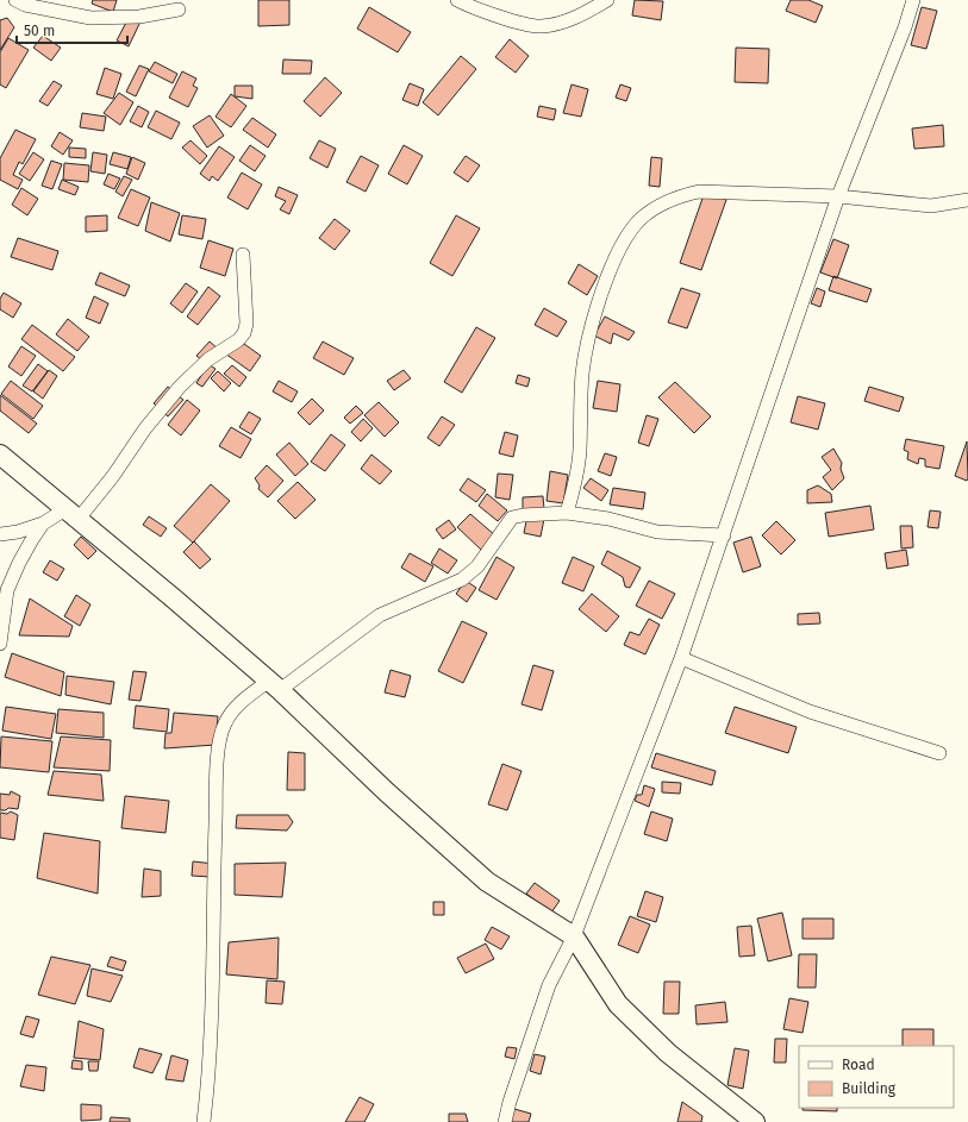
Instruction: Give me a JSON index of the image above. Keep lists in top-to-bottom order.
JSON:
{
  "legend": ["Road", "Building"],
  "scale_bar": "50 m"
}
